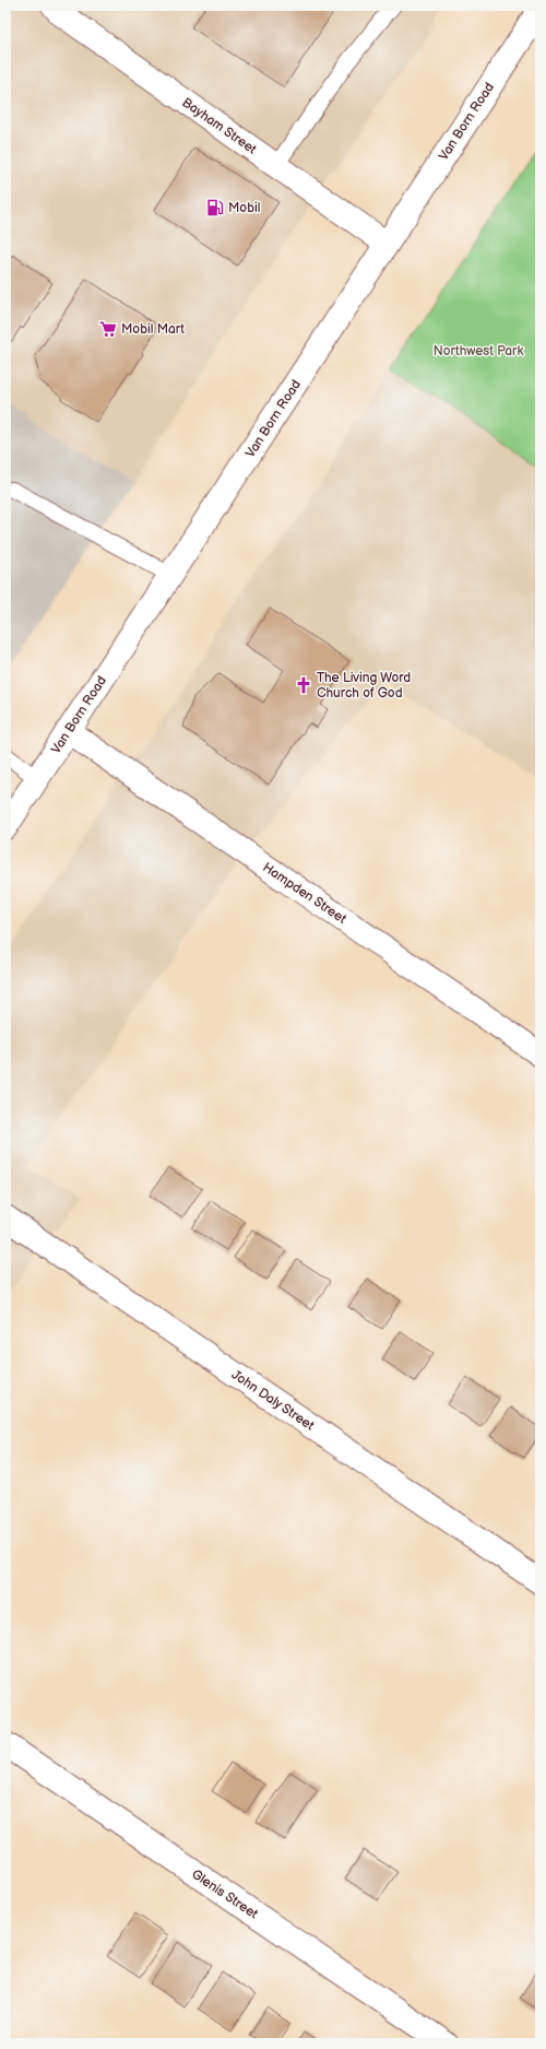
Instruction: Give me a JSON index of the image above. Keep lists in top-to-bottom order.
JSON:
{
  "streets": {
    "street": [
      "Van Born Road",
      "Bayham Street",
      "Hampden Street",
      "John Daly Street",
      "Glenis Street"
    ]
  },
  "crossings": [
    ["Van Born Road", "Bayham Street"],
    ["Van Born Road", "Hampden Street"]
  ],
  "parks": ["Northwest Park"],
  "places": {
    "fuel station": ["Mobil"],
    "supermarket": ["Mobil Mart"],
    "church": ["The Living Word Church of God"]
  }
}
